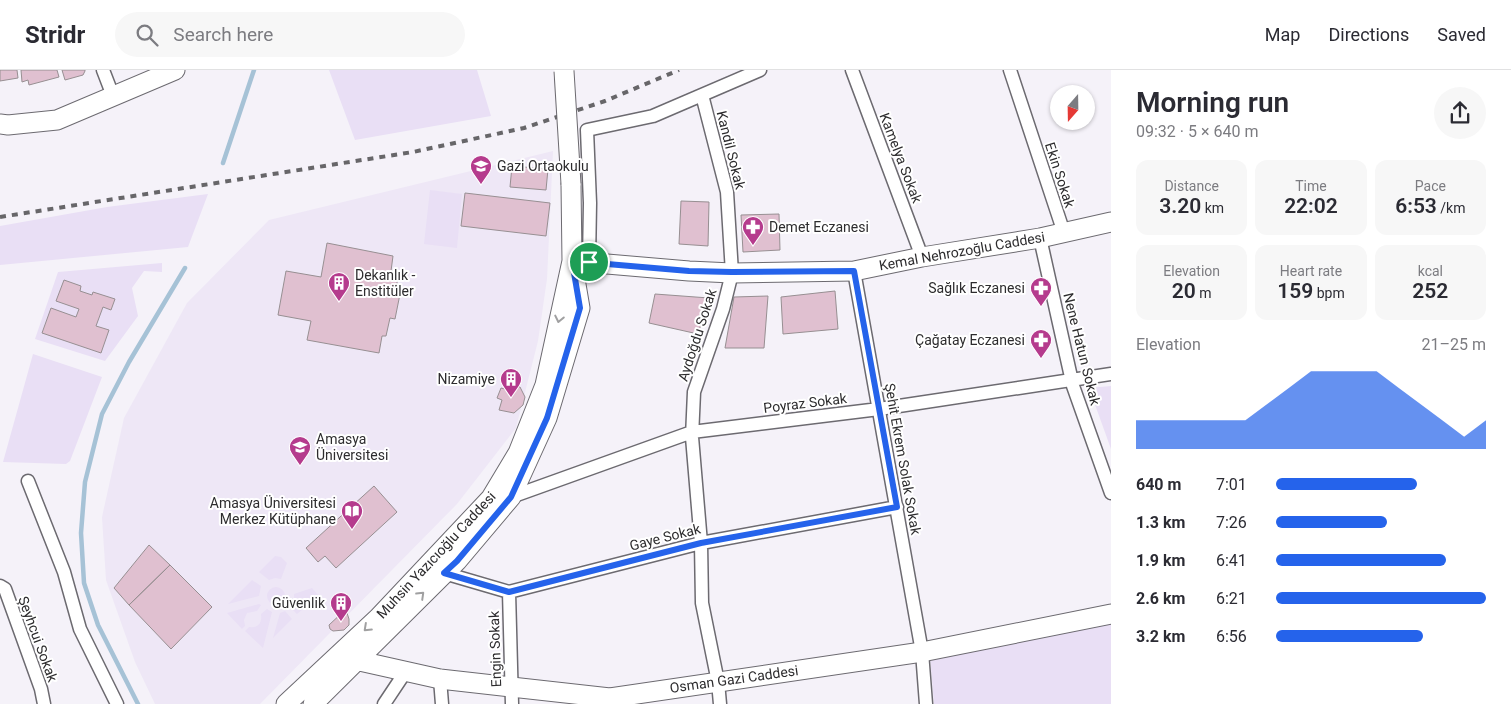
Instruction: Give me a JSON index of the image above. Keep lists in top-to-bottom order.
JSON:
{
  "streets": {
    "street": [
      "Kandil Sokak",
      "Kamelya Sokak",
      "Ekin Sokak",
      "Kemal Nehrozoğlu Caddesi",
      "Aydoğdu Sokak",
      "Nene Hatun Sokak",
      "Poyraz Sokak",
      "Şehit Ekrem Solak Sokak",
      "Gaye Sokak",
      "Muhsin Yazıcıoğlu Caddesi",
      "Şeyhcui Sokak",
      "Engin Sokak",
      "Osman Gazi Caddesi"
    ]
  },
  "crossings": [
    ["Kandil Sokak", "Kemal Nehrozoğlu Caddesi"],
    ["Kandil Sokak", "Aydoğdu Sokak"],
    ["Kamelya Sokak", "Kemal Nehrozoğlu Caddesi"],
    ["Ekin Sokak", "Kemal Nehrozoğlu Caddesi"],
    ["Kemal Nehrozoğlu Caddesi", "Aydoğdu Sokak"],
    ["Kemal Nehrozoğlu Caddesi", "Nene Hatun Sokak"],
    ["Kemal Nehrozoğlu Caddesi", "Şehit Ekrem Solak Sokak"],
    ["Kemal Nehrozoğlu Caddesi", "Muhsin Yazıcıoğlu Caddesi"],
    ["Aydoğdu Sokak", "Poyraz Sokak"],
    ["Aydoğdu Sokak", "Gaye Sokak"],
    ["Aydoğdu Sokak", "Osman Gazi Caddesi"],
    ["Nene Hatun Sokak", "Poyraz Sokak"],
    ["Poyraz Sokak", "Şehit Ekrem Solak Sokak"],
    ["Poyraz Sokak", "Muhsin Yazıcıoğlu Caddesi"],
    ["Şehit Ekrem Solak Sokak", "Gaye Sokak"],
    ["Şehit Ekrem Solak Sokak", "Osman Gazi Caddesi"],
    ["Gaye Sokak", "Engin Sokak"],
    ["Muhsin Yazıcıoğlu Caddesi", "Osman Gazi Caddesi"],
    ["Engin Sokak", "Osman Gazi Caddesi"]
  ],
  "places": {
    "school or university": ["Gazi Ortaokulu", "Amasya Üniversitesi"],
    "pharmacy": ["Demet Eczanesi", "Sağlık Eczanesi", "Çağatay Eczanesi"],
    "building": ["Dekanlık - Enstitüler", "Nizamiye", "Güvenlik"],
    "library": ["Amasya Üniversitesi Merkez Kütüphane"]
  },
  "north": "bottom",
  "page": {
    "header": "Stridr",
    "search": "Search here",
    "nav": ["Map", "Directions", "Saved"],
    "heading": ["Morning run", "09:32 · 5 × 640 m"],
    "stats": [
      ["Distance", "3.20 km"],
      ["Time", "22:02"],
      ["Pace", "6:53 /km"],
      ["Elevation", "20 m"],
      ["Heart rate", "159 bpm"],
      ["kcal", "252"]
    ],
    "chart": ["Elevation", "21–25 m"],
    "list": [
      {
        "name": "640 m",
        "note": "7:01"
      },
      {
        "name": "1.3 km",
        "note": "7:26"
      },
      {
        "name": "1.9 km",
        "note": "6:41"
      },
      {
        "name": "2.6 km",
        "note": "6:21"
      },
      {
        "name": "3.2 km",
        "note": "6:56"
      }
    ]
  }
}
